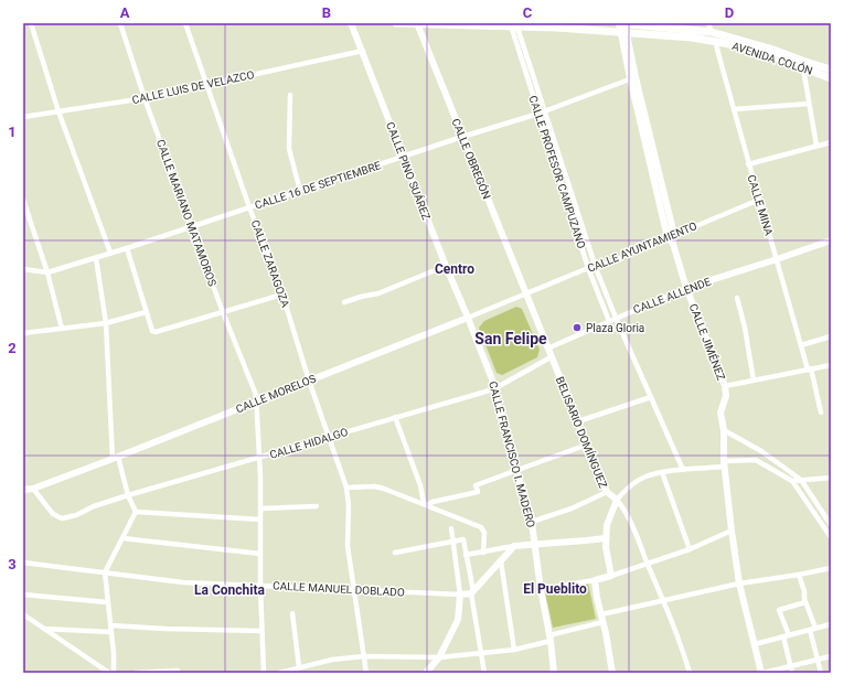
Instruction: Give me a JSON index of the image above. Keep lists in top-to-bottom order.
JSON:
{
  "streets": {
    "main road": ["AVENIDA COLÓN"],
    "street": [
      "CALLE LUIS DE VELAZCO",
      "CALLE OBREGÓN",
      "CALLE PINO SUÁREZ",
      "CALLE PROFESOR CAMPUZANO",
      "CALLE 16 DE SEPTIEMBRE",
      "CALLE MINA",
      "CALLE MARIANO MATAMOROS",
      "CALLE AYUNTAMIENTO",
      "CALLE ZARAGOZA",
      "CALLE ALLENDE",
      "CALLE JIMÉNEZ",
      "CALLE MORELOS",
      "BELISARIO DOMÍNGUEZ",
      "CALLE HIDALGO",
      "CALLE FRANCISCO I. MADERO",
      "CALLE MANUEL DOBLADO"
    ]
  },
  "crossings": [
    ["AVENIDA COLÓN", "CALLE OBREGÓN"],
    ["AVENIDA COLÓN", "CALLE PROFESOR CAMPUZANO"],
    ["AVENIDA COLÓN", "CALLE MINA"],
    ["AVENIDA COLÓN", "CALLE JIMÉNEZ"],
    ["CALLE LUIS DE VELAZCO", "CALLE PINO SUÁREZ"],
    ["CALLE LUIS DE VELAZCO", "CALLE MARIANO MATAMOROS"],
    ["CALLE LUIS DE VELAZCO", "CALLE ZARAGOZA"],
    ["CALLE OBREGÓN", "CALLE 16 DE SEPTIEMBRE"],
    ["CALLE OBREGÓN", "CALLE AYUNTAMIENTO"],
    ["CALLE OBREGÓN", "CALLE MORELOS"],
    ["CALLE PINO SUÁREZ", "CALLE 16 DE SEPTIEMBRE"],
    ["CALLE PINO SUÁREZ", "CALLE MORELOS"],
    ["CALLE PINO SUÁREZ", "CALLE FRANCISCO I. MADERO"],
    ["CALLE PROFESOR CAMPUZANO", "CALLE 16 DE SEPTIEMBRE"],
    ["CALLE PROFESOR CAMPUZANO", "CALLE AYUNTAMIENTO"],
    ["CALLE PROFESOR CAMPUZANO", "CALLE ALLENDE"],
    ["CALLE 16 DE SEPTIEMBRE", "CALLE MARIANO MATAMOROS"],
    ["CALLE 16 DE SEPTIEMBRE", "CALLE ZARAGOZA"],
    ["CALLE 16 DE SEPTIEMBRE", "CALLE JIMÉNEZ"],
    ["CALLE MINA", "CALLE AYUNTAMIENTO"],
    ["CALLE MINA", "CALLE ALLENDE"],
    ["CALLE MARIANO MATAMOROS", "CALLE MORELOS"],
    ["CALLE MARIANO MATAMOROS", "CALLE HIDALGO"],
    ["CALLE MARIANO MATAMOROS", "CALLE MANUEL DOBLADO"],
    ["CALLE AYUNTAMIENTO", "CALLE JIMÉNEZ"],
    ["CALLE AYUNTAMIENTO", "CALLE MORELOS"],
    ["CALLE ZARAGOZA", "CALLE MORELOS"],
    ["CALLE ZARAGOZA", "CALLE HIDALGO"],
    ["CALLE ZARAGOZA", "CALLE MANUEL DOBLADO"],
    ["CALLE ALLENDE", "CALLE JIMÉNEZ"],
    ["CALLE ALLENDE", "BELISARIO DOMÍNGUEZ"],
    ["CALLE MORELOS", "CALLE HIDALGO"],
    ["CALLE MORELOS", "CALLE FRANCISCO I. MADERO"],
    ["BELISARIO DOMÍNGUEZ", "CALLE HIDALGO"],
    ["BELISARIO DOMÍNGUEZ", "CALLE FRANCISCO I. MADERO"],
    ["CALLE HIDALGO", "CALLE FRANCISCO I. MADERO"]
  ],
  "districts": [
    "Centro",
    "San Felipe",
    "El Pueblito",
    "La Conchita"
  ],
  "places": ["Plaza Gloria"],
  "grid": {
    "columns": [
      "A",
      "B",
      "C",
      "D"
    ],
    "rows": ["1", "2", "3"]
  }
}
